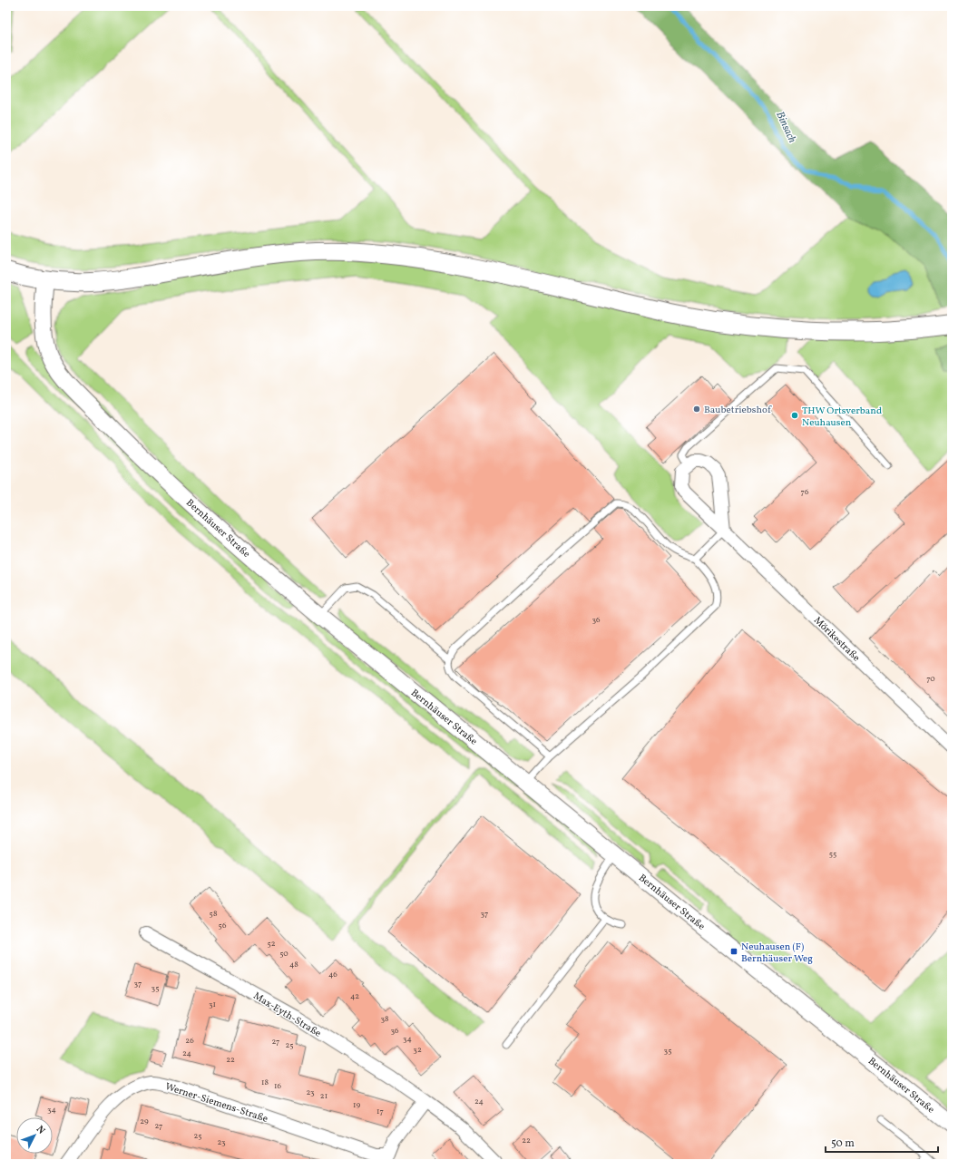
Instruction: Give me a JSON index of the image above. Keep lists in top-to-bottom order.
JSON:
{
  "streets": {
    "street": [
      "Bernhäuser Straße",
      "Mörikestraße",
      "Max-Eyth-Straße",
      "Werner-Siemens-Straße"
    ]
  },
  "water": ["Binsach"],
  "places": {
    "other": ["Baubetriebshof", "THW Ortsverband Neuhausen"],
    "transit": ["Neuhausen (F) Bernhäuser Weg"]
  },
  "house_numbers": [
    "76",
    "36",
    "70",
    "55",
    "58",
    "37",
    "56",
    "52",
    "50",
    "48",
    "46",
    "37",
    "35",
    "42",
    "31",
    "38",
    "36",
    "34",
    "26",
    "27",
    "25",
    "32",
    "35",
    "24",
    "22",
    "18",
    "16",
    "23",
    "21",
    "24",
    "19",
    "34",
    "17",
    "29",
    "27",
    "25",
    "22",
    "23"
  ],
  "scale_bar": "50 m",
  "north": "top right"
}
